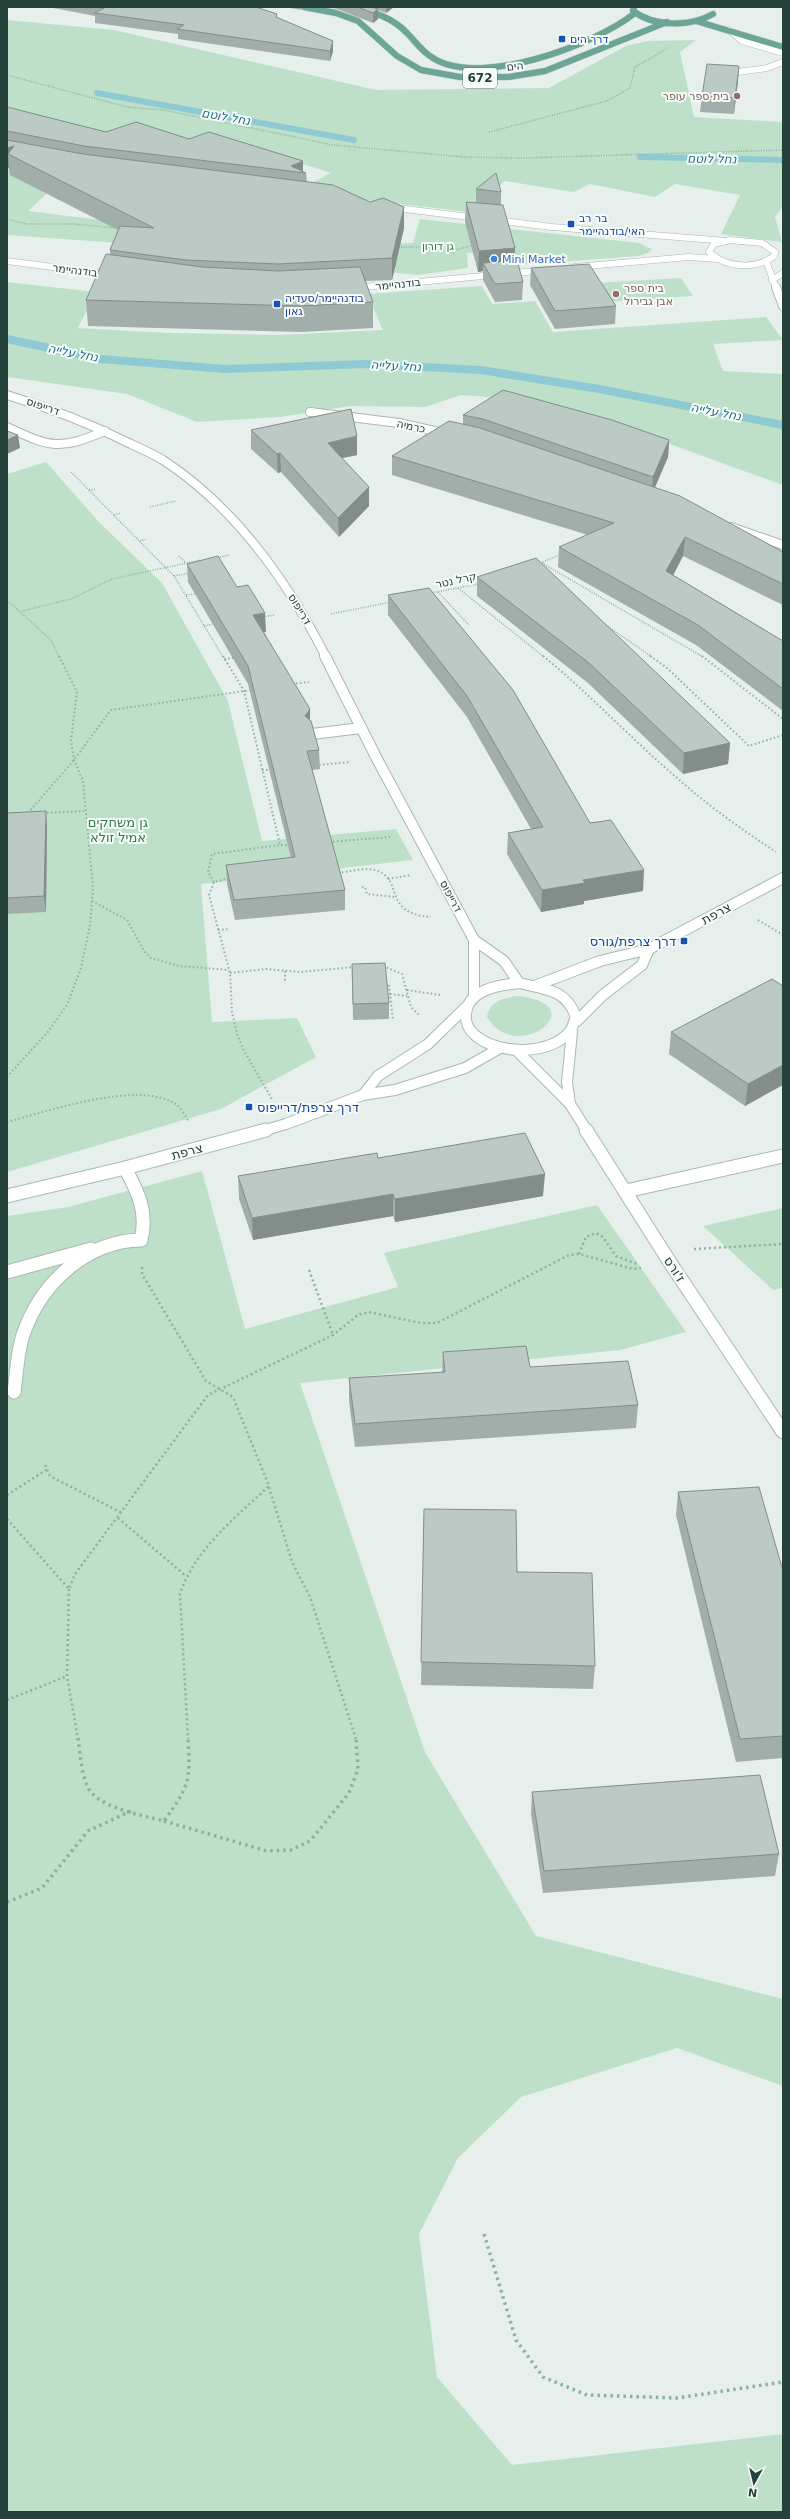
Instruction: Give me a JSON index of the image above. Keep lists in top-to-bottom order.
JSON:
{
  "streets": {
    "main road": ["הים", "672"],
    "street": [
      "בודנהיימר",
      "דרייפוס",
      "כרמיה",
      "צרפת",
      "ז'ורס"
    ],
    "path": ["קרל נטר"]
  },
  "crossings": [
    ["דרייפוס", "צרפת"],
    ["דרייפוס", "ז'ורס"],
    ["צרפת", "ז'ורס"]
  ],
  "water": ["נחל לוטם", "נחל עלייה"],
  "parks": ["גן דורון", "גן משחקים אמיל זולא"],
  "places": {
    "transit": [
      "דרך הים",
      "בר רב האי/בודנהיימר",
      "בודנהיימר/סעדיה גאון",
      "דרך צרפת/גורס",
      "דרך צרפת/דרייפוס"
    ],
    "other": ["בית ספר עופר", "Mini Market", "בית ספר אבן גבירול"]
  },
  "north": "bottom"
}
